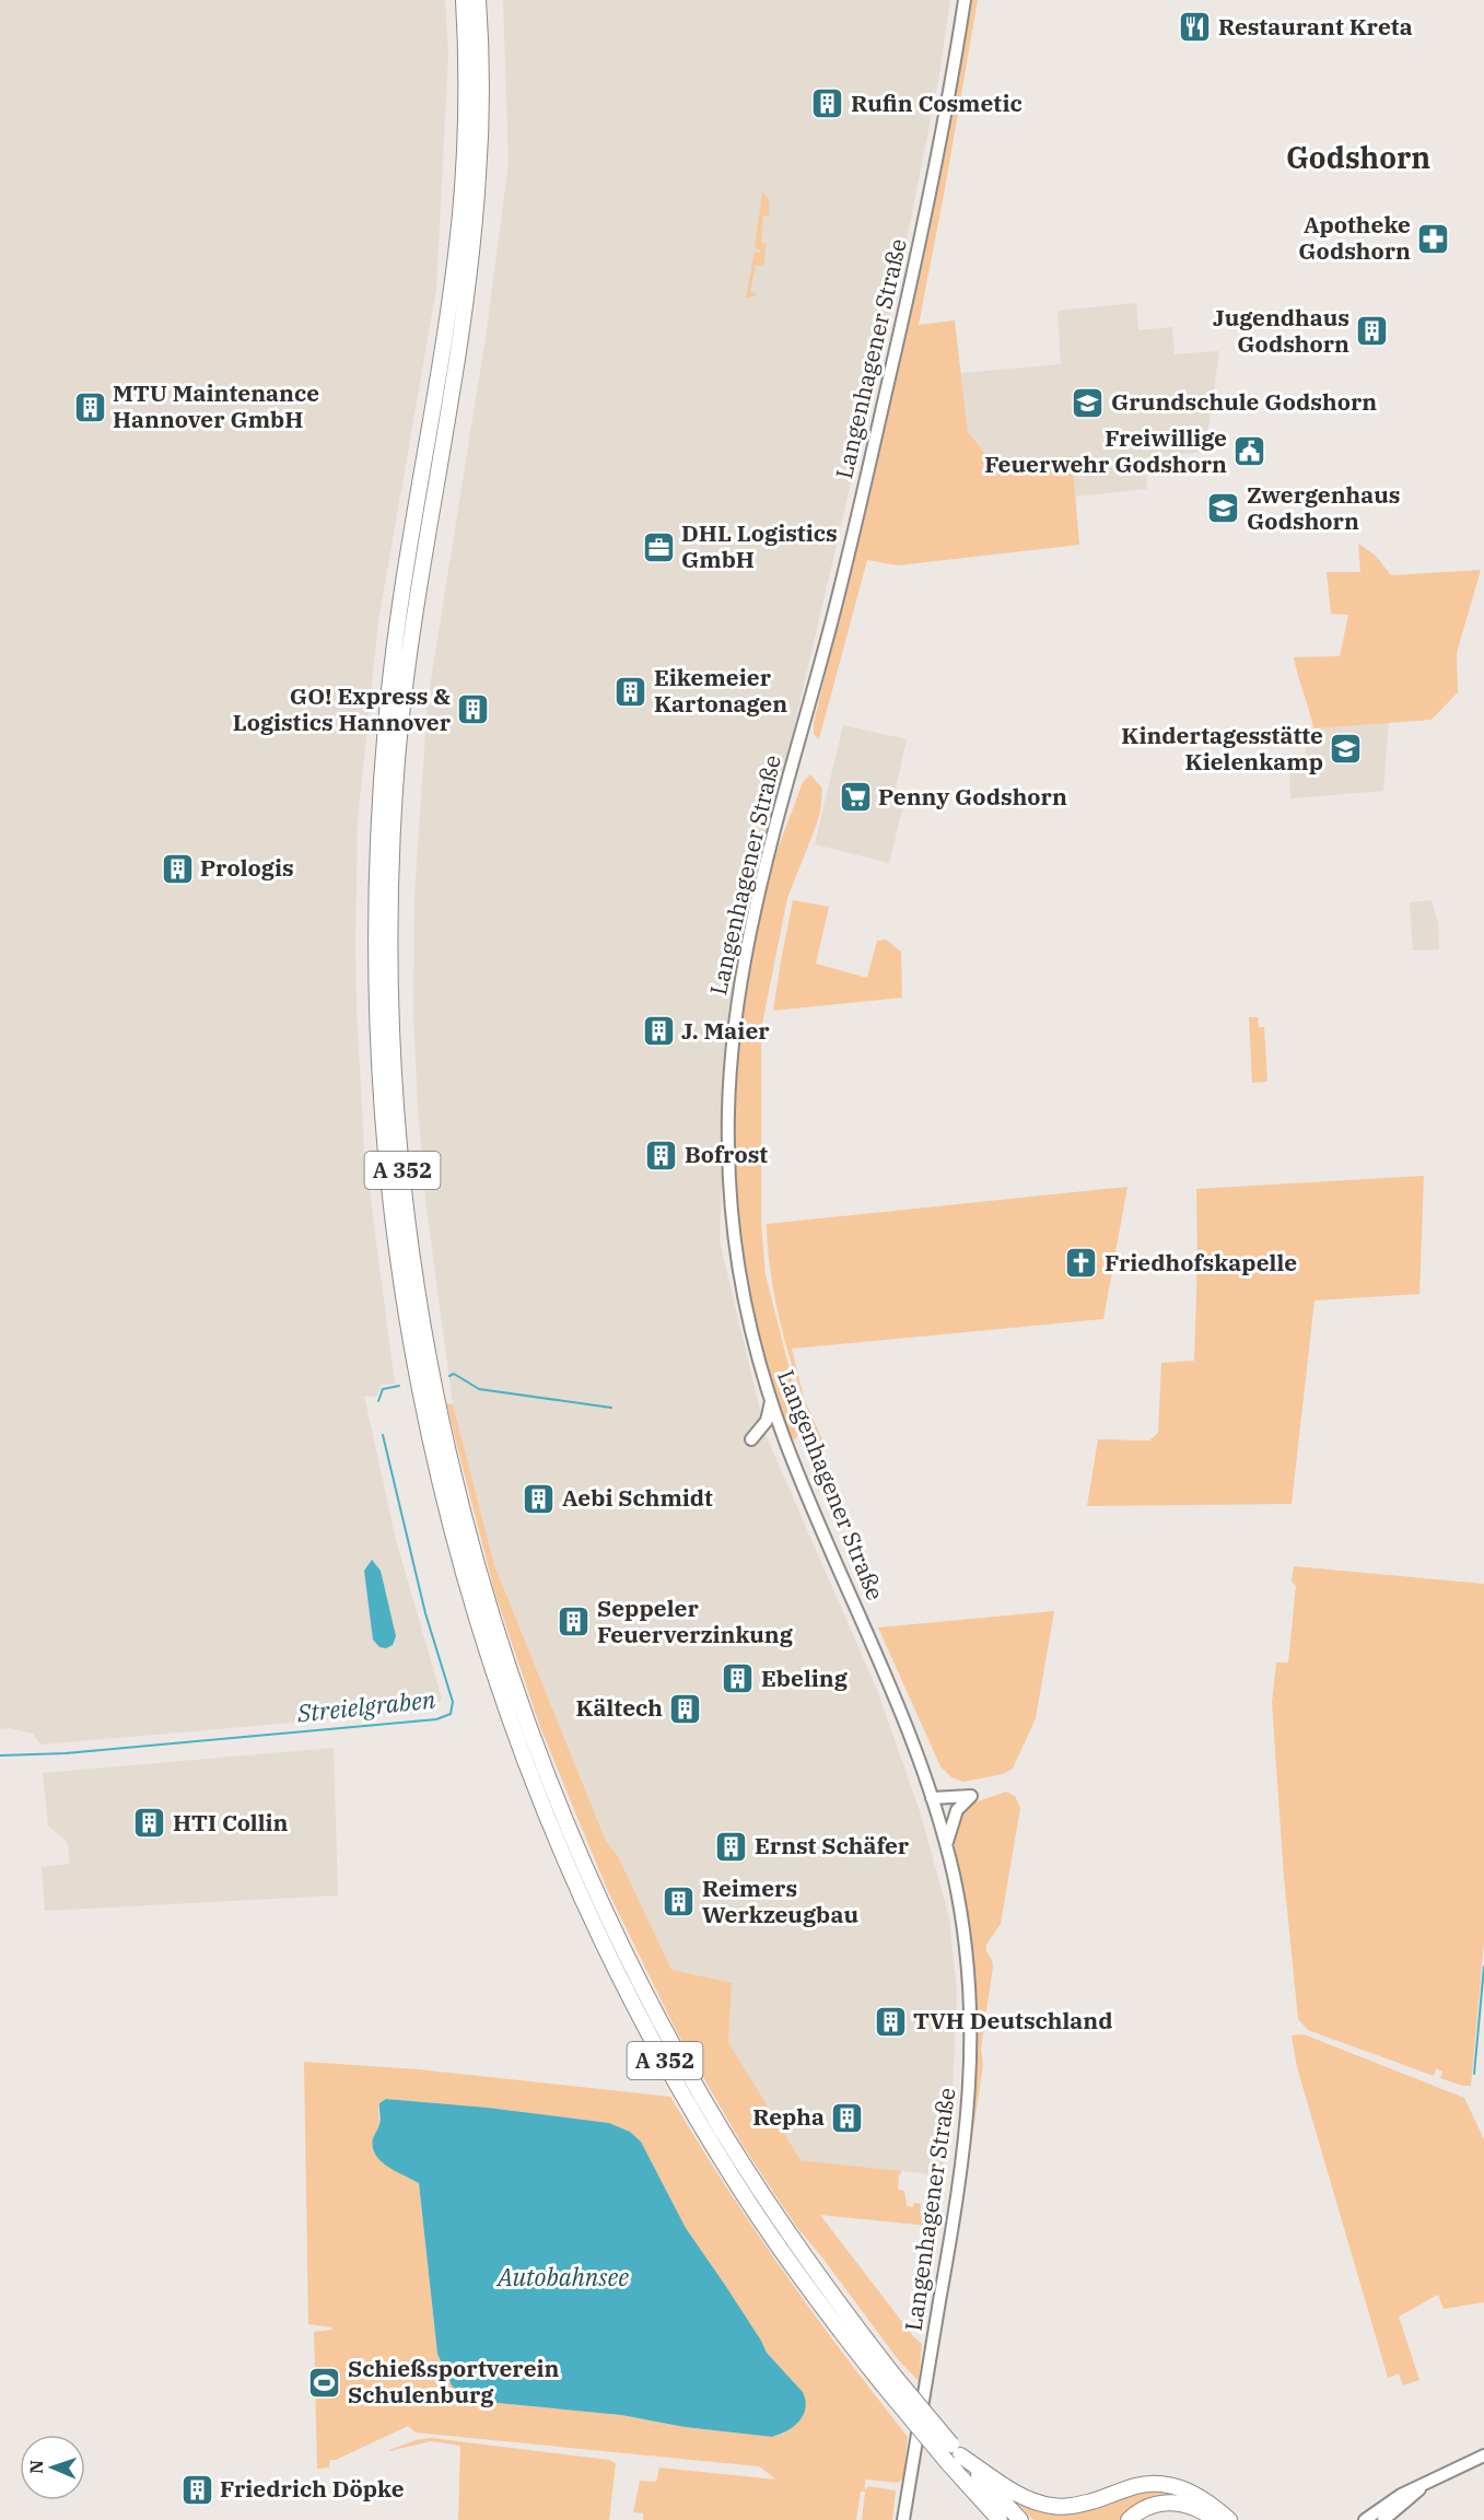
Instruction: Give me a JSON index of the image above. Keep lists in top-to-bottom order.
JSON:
{
  "streets": {
    "highway": ["A 352"],
    "main road": ["Langenhagener Straße"]
  },
  "districts": ["Godshorn"],
  "water": ["Streielgraben", "Autobahnsee"],
  "places": {
    "restaurant": ["Restaurant Kreta"],
    "building": [
      "Rufin Cosmetic",
      "Jugendhaus Godshorn",
      "MTU Maintenance Hannover GmbH",
      "Eikemeier Kartonagen",
      "GO! Express & Logistics Hannover",
      "Prologis",
      "J. Maier",
      "Bofrost",
      "Aebi Schmidt",
      "Seppeler Feuerverzinkung",
      "Ebeling",
      "Kältech",
      "HTI Collin",
      "Ernst Schäfer",
      "Reimers Werkzeugbau",
      "TVH Deutschland",
      "Repha",
      "Friedrich Döpke"
    ],
    "pharmacy": ["Apotheke Godshorn"],
    "school or university": ["Grundschule Godshorn", "Zwergenhaus Godshorn", "Kindertagesstätte Kielenkamp"],
    "public building": ["Freiwillige Feuerwehr Godshorn"],
    "office": ["DHL Logistics GmbH"],
    "supermarket": ["Penny Godshorn"],
    "church": ["Friedhofskapelle"],
    "sports": ["Schießsportverein Schulenburg"]
  },
  "north": "left"
}
